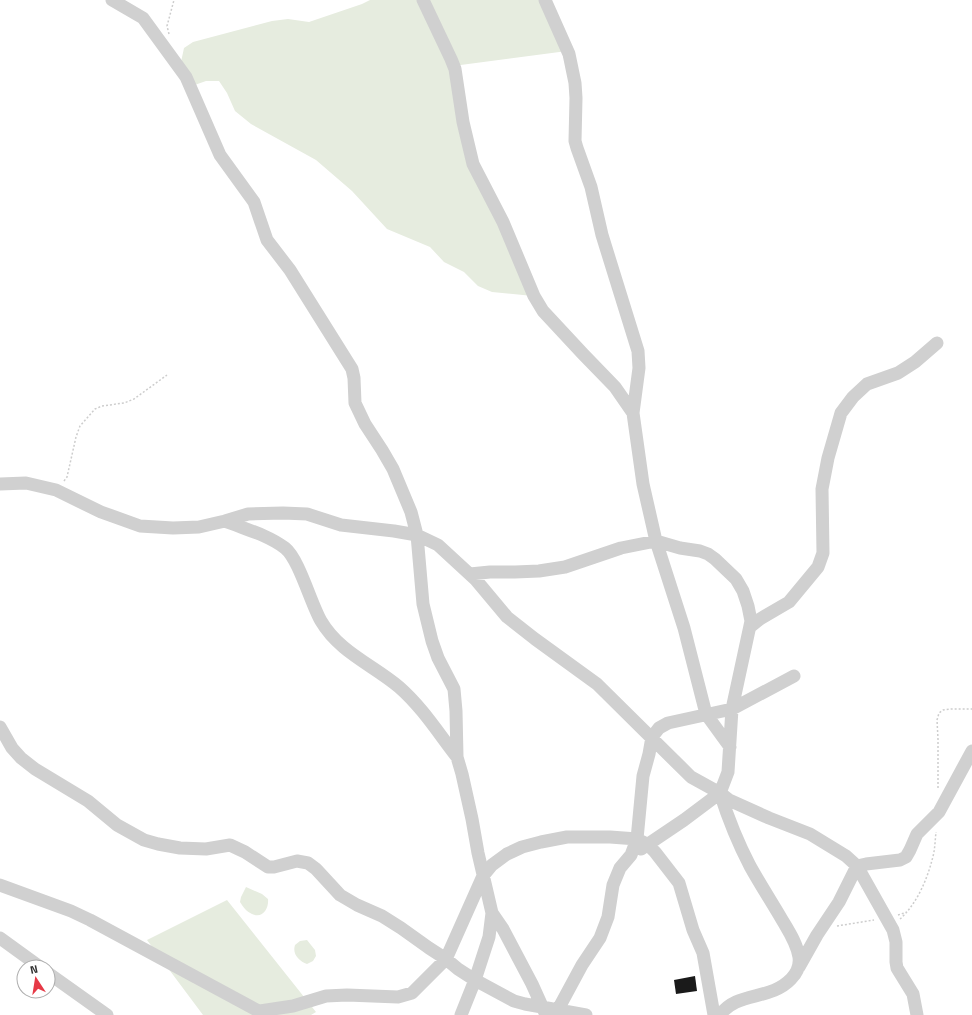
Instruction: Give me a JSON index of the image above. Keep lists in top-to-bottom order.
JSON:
{
  "north": "top"
}
